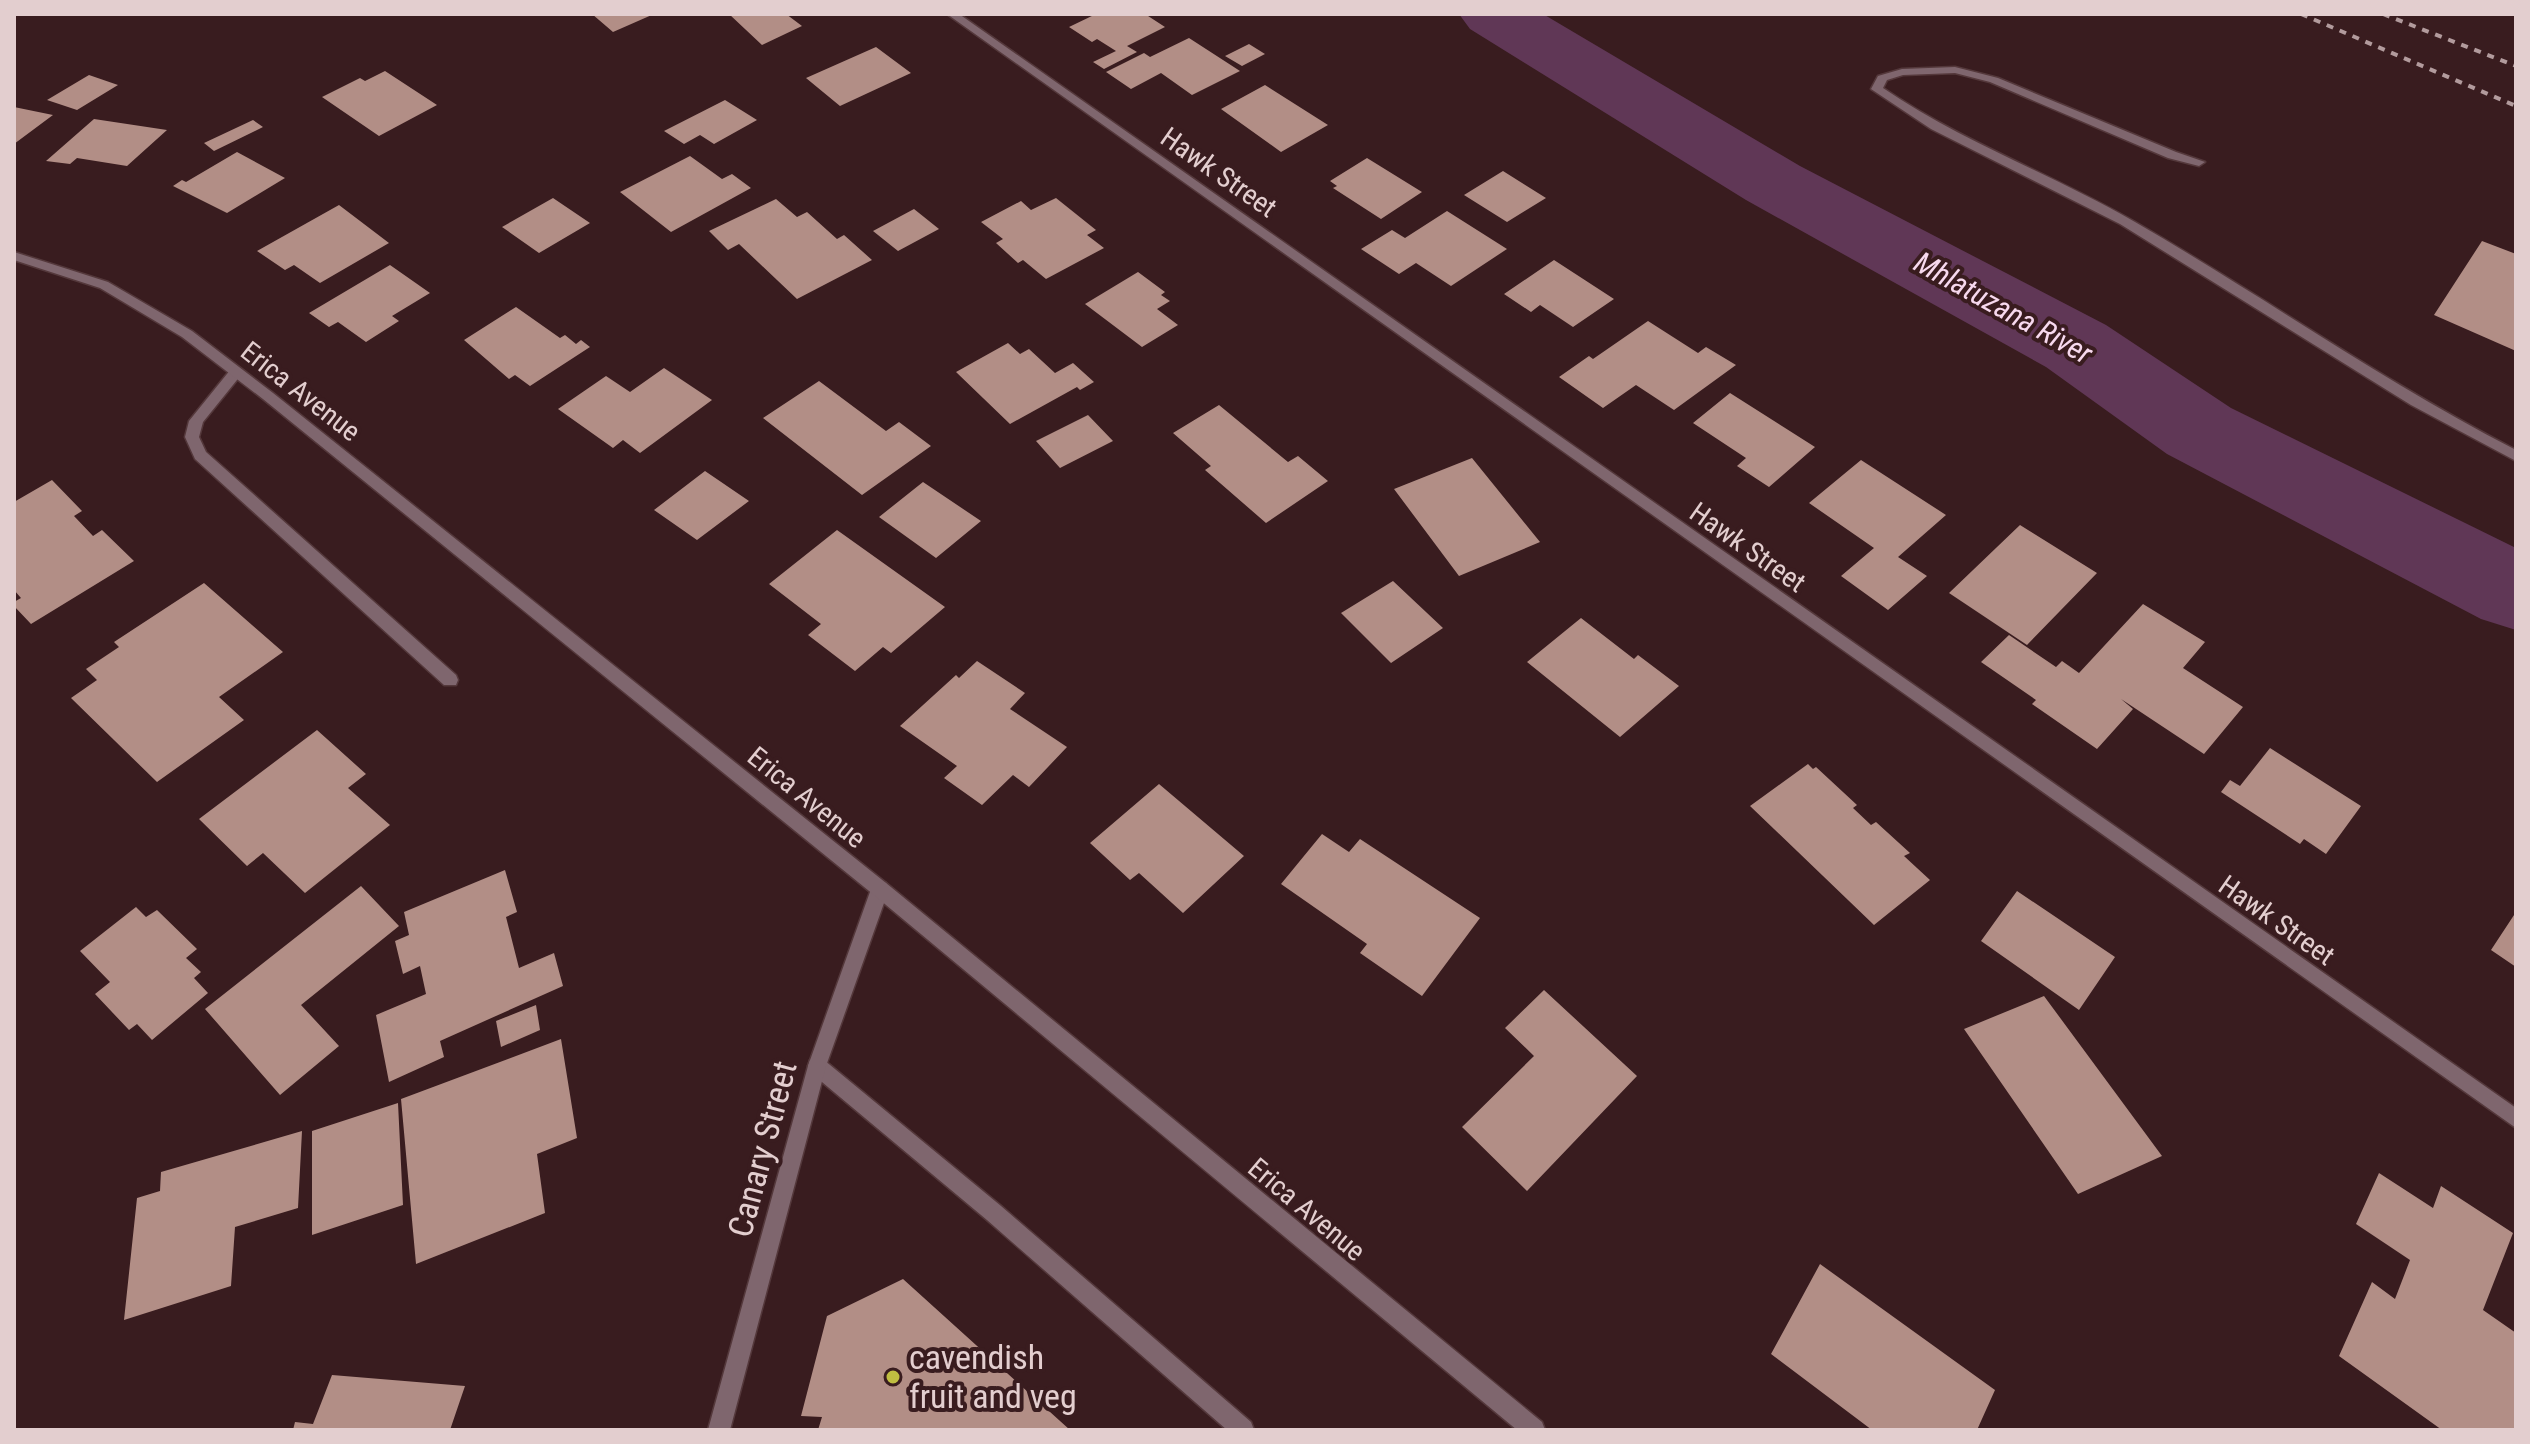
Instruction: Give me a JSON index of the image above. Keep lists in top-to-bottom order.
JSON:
{
  "streets": {
    "street": ["Hawk Street", "Erica Avenue", "Canary Street"]
  },
  "crossings": [
    ["Erica Avenue", "Canary Street"]
  ],
  "water": ["Mhlatuzana River"],
  "places": ["cavendish fruit and veg"]
}
